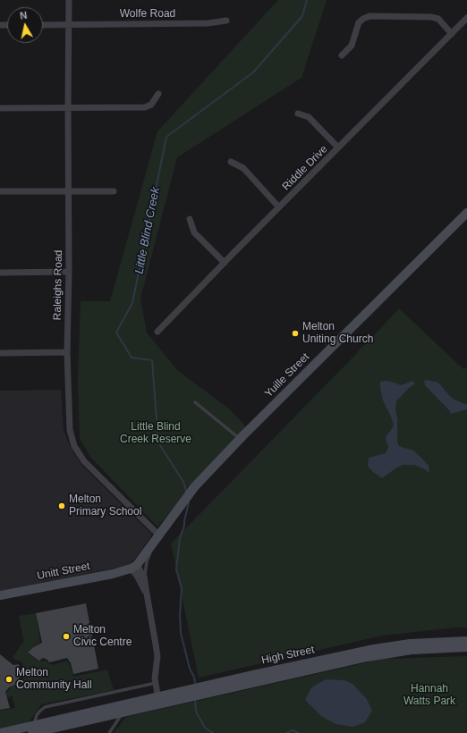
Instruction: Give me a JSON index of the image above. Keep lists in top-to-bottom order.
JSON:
{
  "streets": {
    "main road": ["Yuille Street", "Unitt Street", "High Street"],
    "street": ["Wolfe Road", "Riddle Drive", "Raleighs Road"]
  },
  "crossings": [
    ["Wolfe Road", "Raleighs Road"],
    ["Raleighs Road", "Yuille Street"],
    ["Yuille Street", "Unitt Street"]
  ],
  "water": ["Little Blind Creek"],
  "parks": ["Little Blind Creek Reserve", "Hannah Watts Park"],
  "places": [
    "Melton Uniting Church",
    "Melton Primary School",
    "Melton Civic Centre",
    "Melton Community Hall"
  ],
  "north": "top"
}
